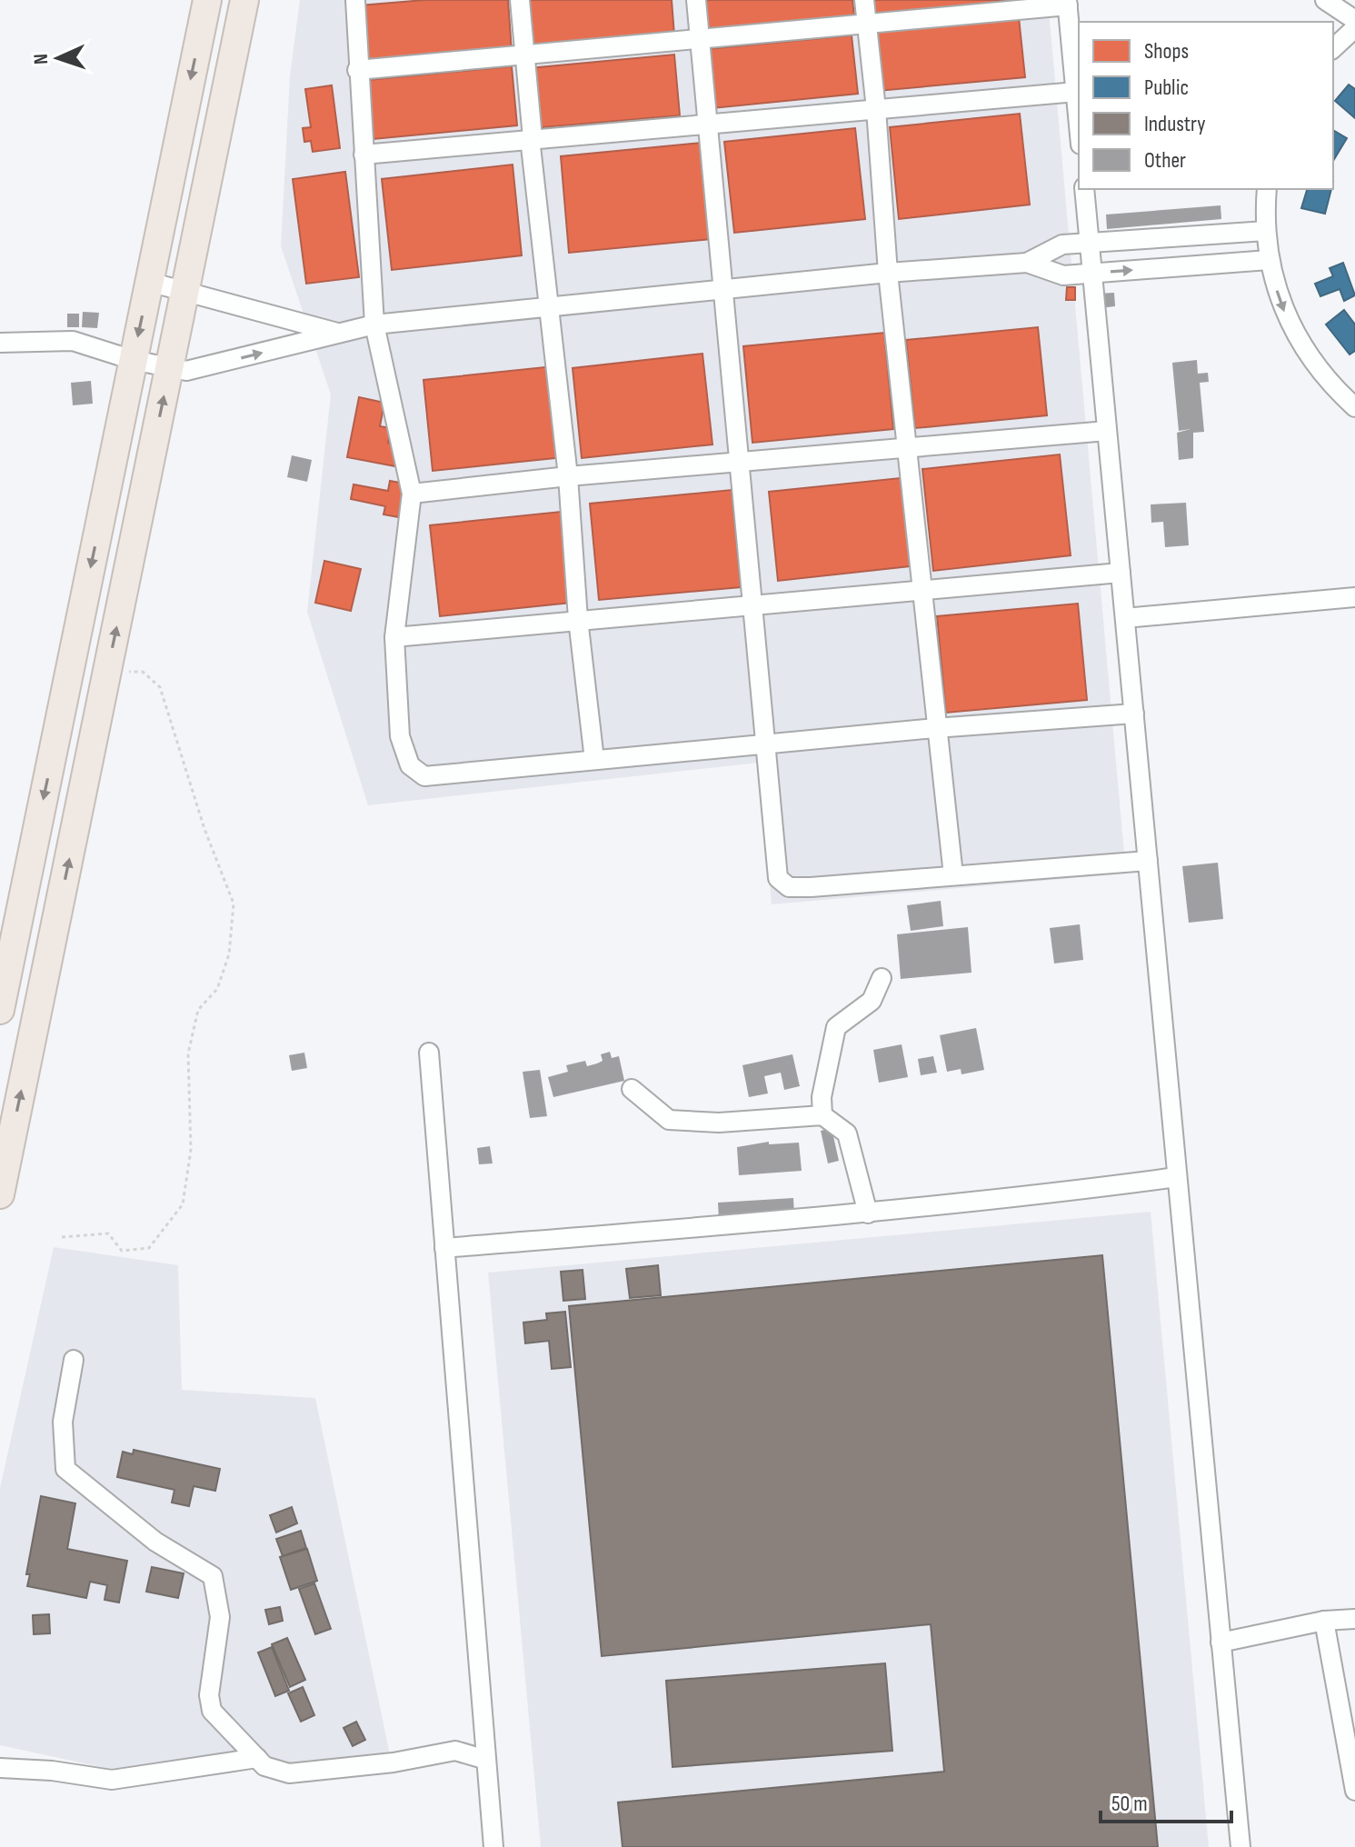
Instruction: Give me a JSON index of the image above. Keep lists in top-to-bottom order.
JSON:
{
  "legend": [
    "Shops",
    "Public",
    "Industry",
    "Other"
  ],
  "scale_bar": "50 m",
  "north": "left"
}
